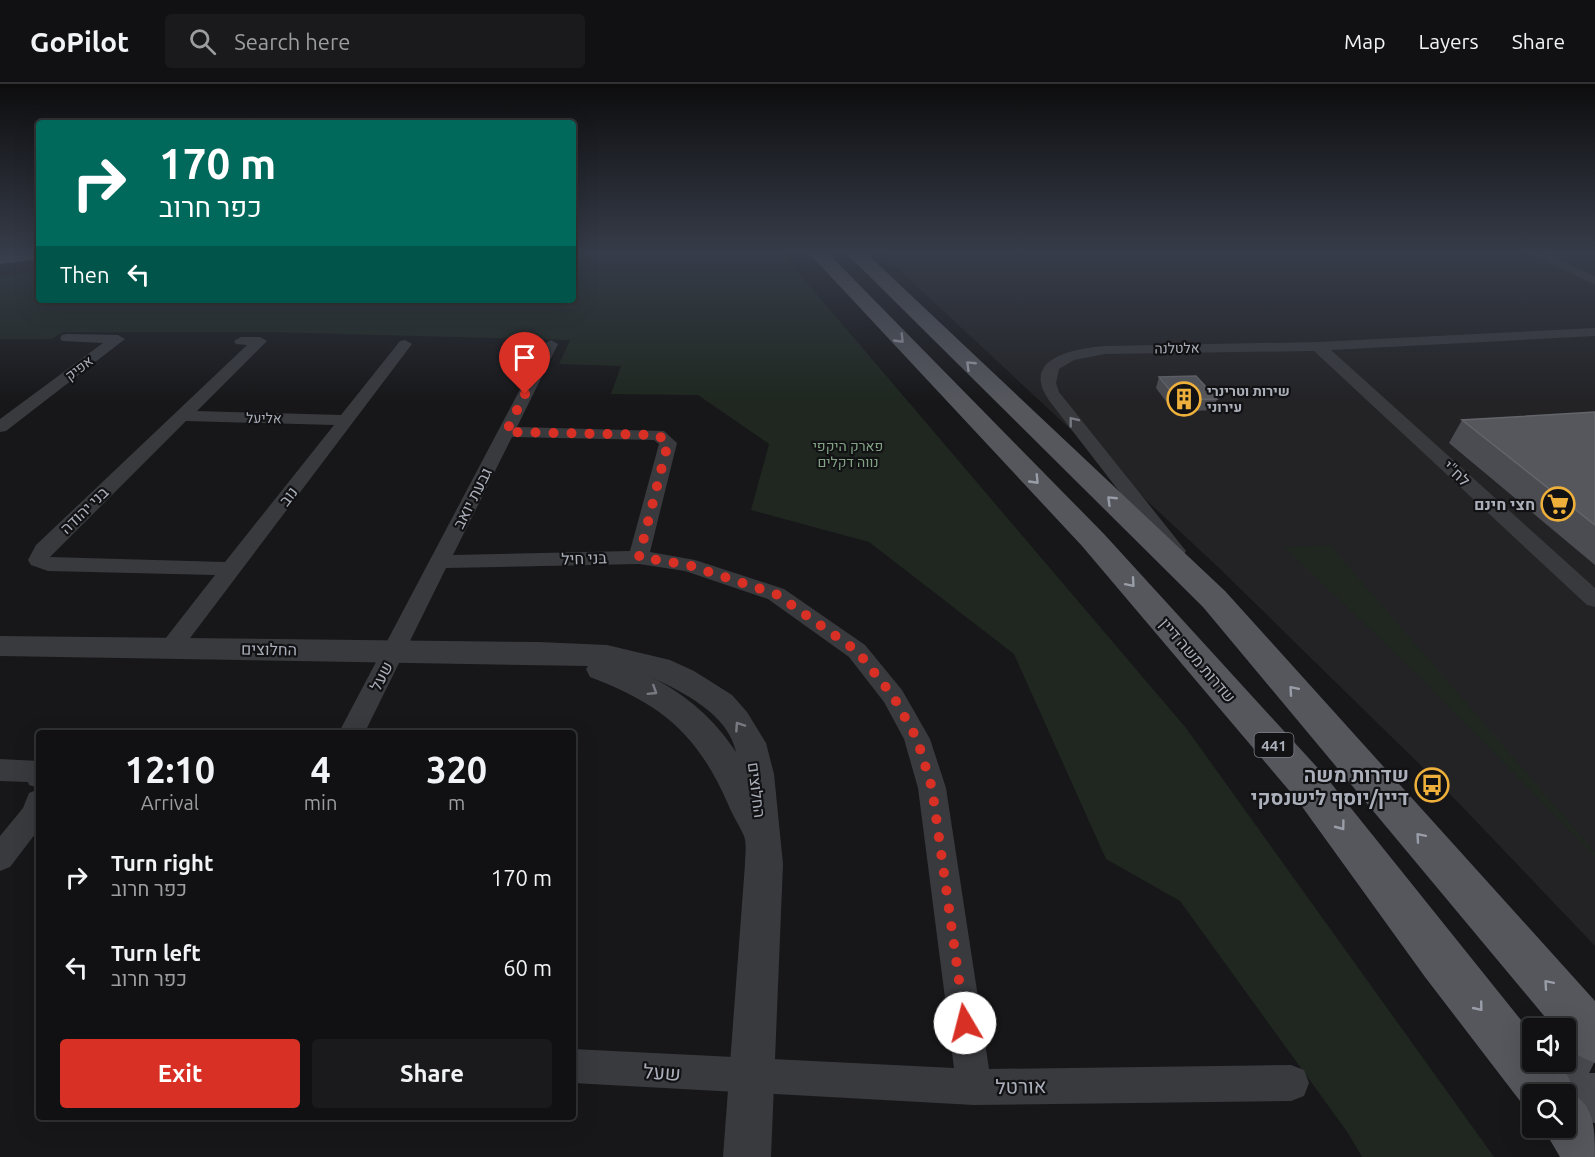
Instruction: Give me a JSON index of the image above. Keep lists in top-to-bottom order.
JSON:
{
  "streets": {
    "main road": ["שדרות משה דיין", "441"],
    "street": [
      "אלטלנה",
      "אפיק",
      "אליעל",
      "לח\"י",
      "נוב",
      "גבעת יואב",
      "בני יהודה",
      "בני חיל",
      "החלוצים",
      "שעל",
      "אורטל"
    ]
  },
  "crossings": [
    ["אלטלנה", "לח\"י"],
    ["אליעל", "נוב"],
    ["אליעל", "בני יהודה"],
    ["נוב", "בני יהודה"],
    ["נוב", "החלוצים"],
    ["גבעת יואב", "בני חיל"],
    ["גבעת יואב", "החלוצים"],
    ["גבעת יואב", "שעל"],
    ["בני חיל", "אורטל"],
    ["החלוצים", "שעל"],
    ["החלוצים", "אורטל"],
    ["שעל", "אורטל"]
  ],
  "parks": ["פארק היקפי נווה דקלים"],
  "places": {
    "building": ["שירות וטרינרי עירוני"],
    "supermarket": ["חצי חינם"],
    "bus stop": ["שדרות משה דיין/יוסף לישנסקי"]
  },
  "page": {
    "header": "GoPilot",
    "search": "Search here",
    "nav": ["Map", "Layers", "Share"],
    "turn": ["170 m", "כפר חרוב"],
    "then": "Then",
    "eta": [
      "12:10",
      "Arrival",
      "4",
      "min",
      "320",
      "m"
    ],
    "list": [
      {
        "name": "Turn right",
        "note": "כפר חרוב",
        "value": "170 m"
      },
      {
        "name": "Turn left",
        "note": "כפר חרוב",
        "value": "60 m"
      }
    ],
    "buttons": ["Exit", "Share"]
  }
}
